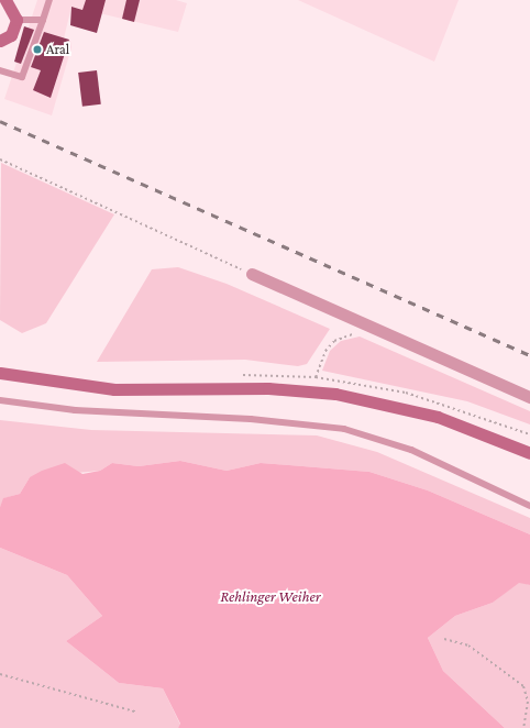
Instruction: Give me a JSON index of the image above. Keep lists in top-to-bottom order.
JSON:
{
  "water": ["Rehlinger Weiher"],
  "places": ["Aral"]
}
